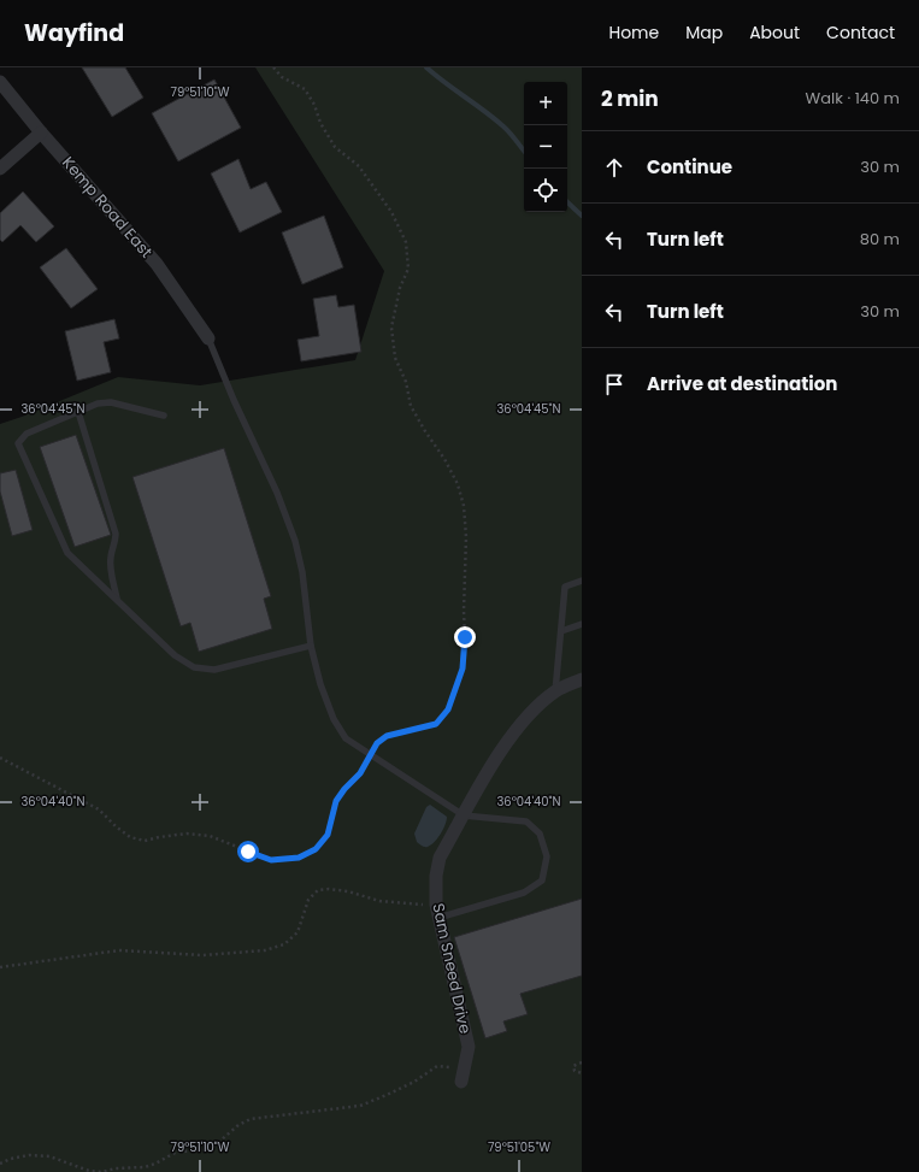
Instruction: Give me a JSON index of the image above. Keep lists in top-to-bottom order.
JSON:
{
  "streets": {
    "street": ["Kemp Road East", "Sam Sneed Drive"]
  },
  "page": {
    "header": "Wayfind",
    "nav": [
      "Home",
      "Map",
      "About",
      "Contact"
    ],
    "heading": ["2 min", "Walk · 140 m"],
    "map_buttons": ["+", "−"],
    "list": [
      ["Continue", "30 m"],
      ["Turn left", "80 m"],
      ["Turn left", "30 m"],
      "Arrive at destination"
    ]
  },
  "coordinates": [
    "79°51'10\"W",
    "36°04'45\"N",
    "36°04'40\"N",
    "79°51'05\"W"
  ]
}
